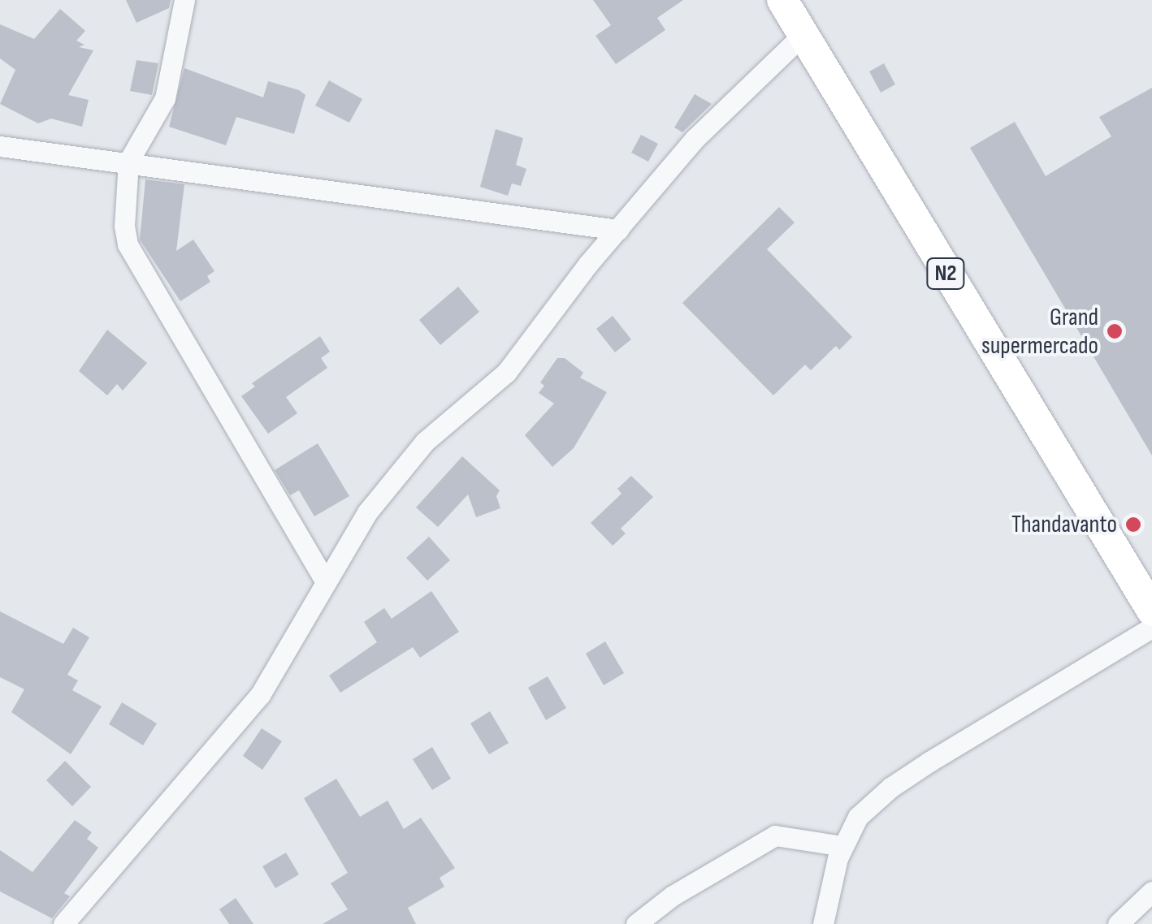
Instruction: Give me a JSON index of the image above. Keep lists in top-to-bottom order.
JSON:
{
  "streets": {
    "main road": ["N2"]
  },
  "places": ["Grand supermercado", "Thandavanto"]
}
